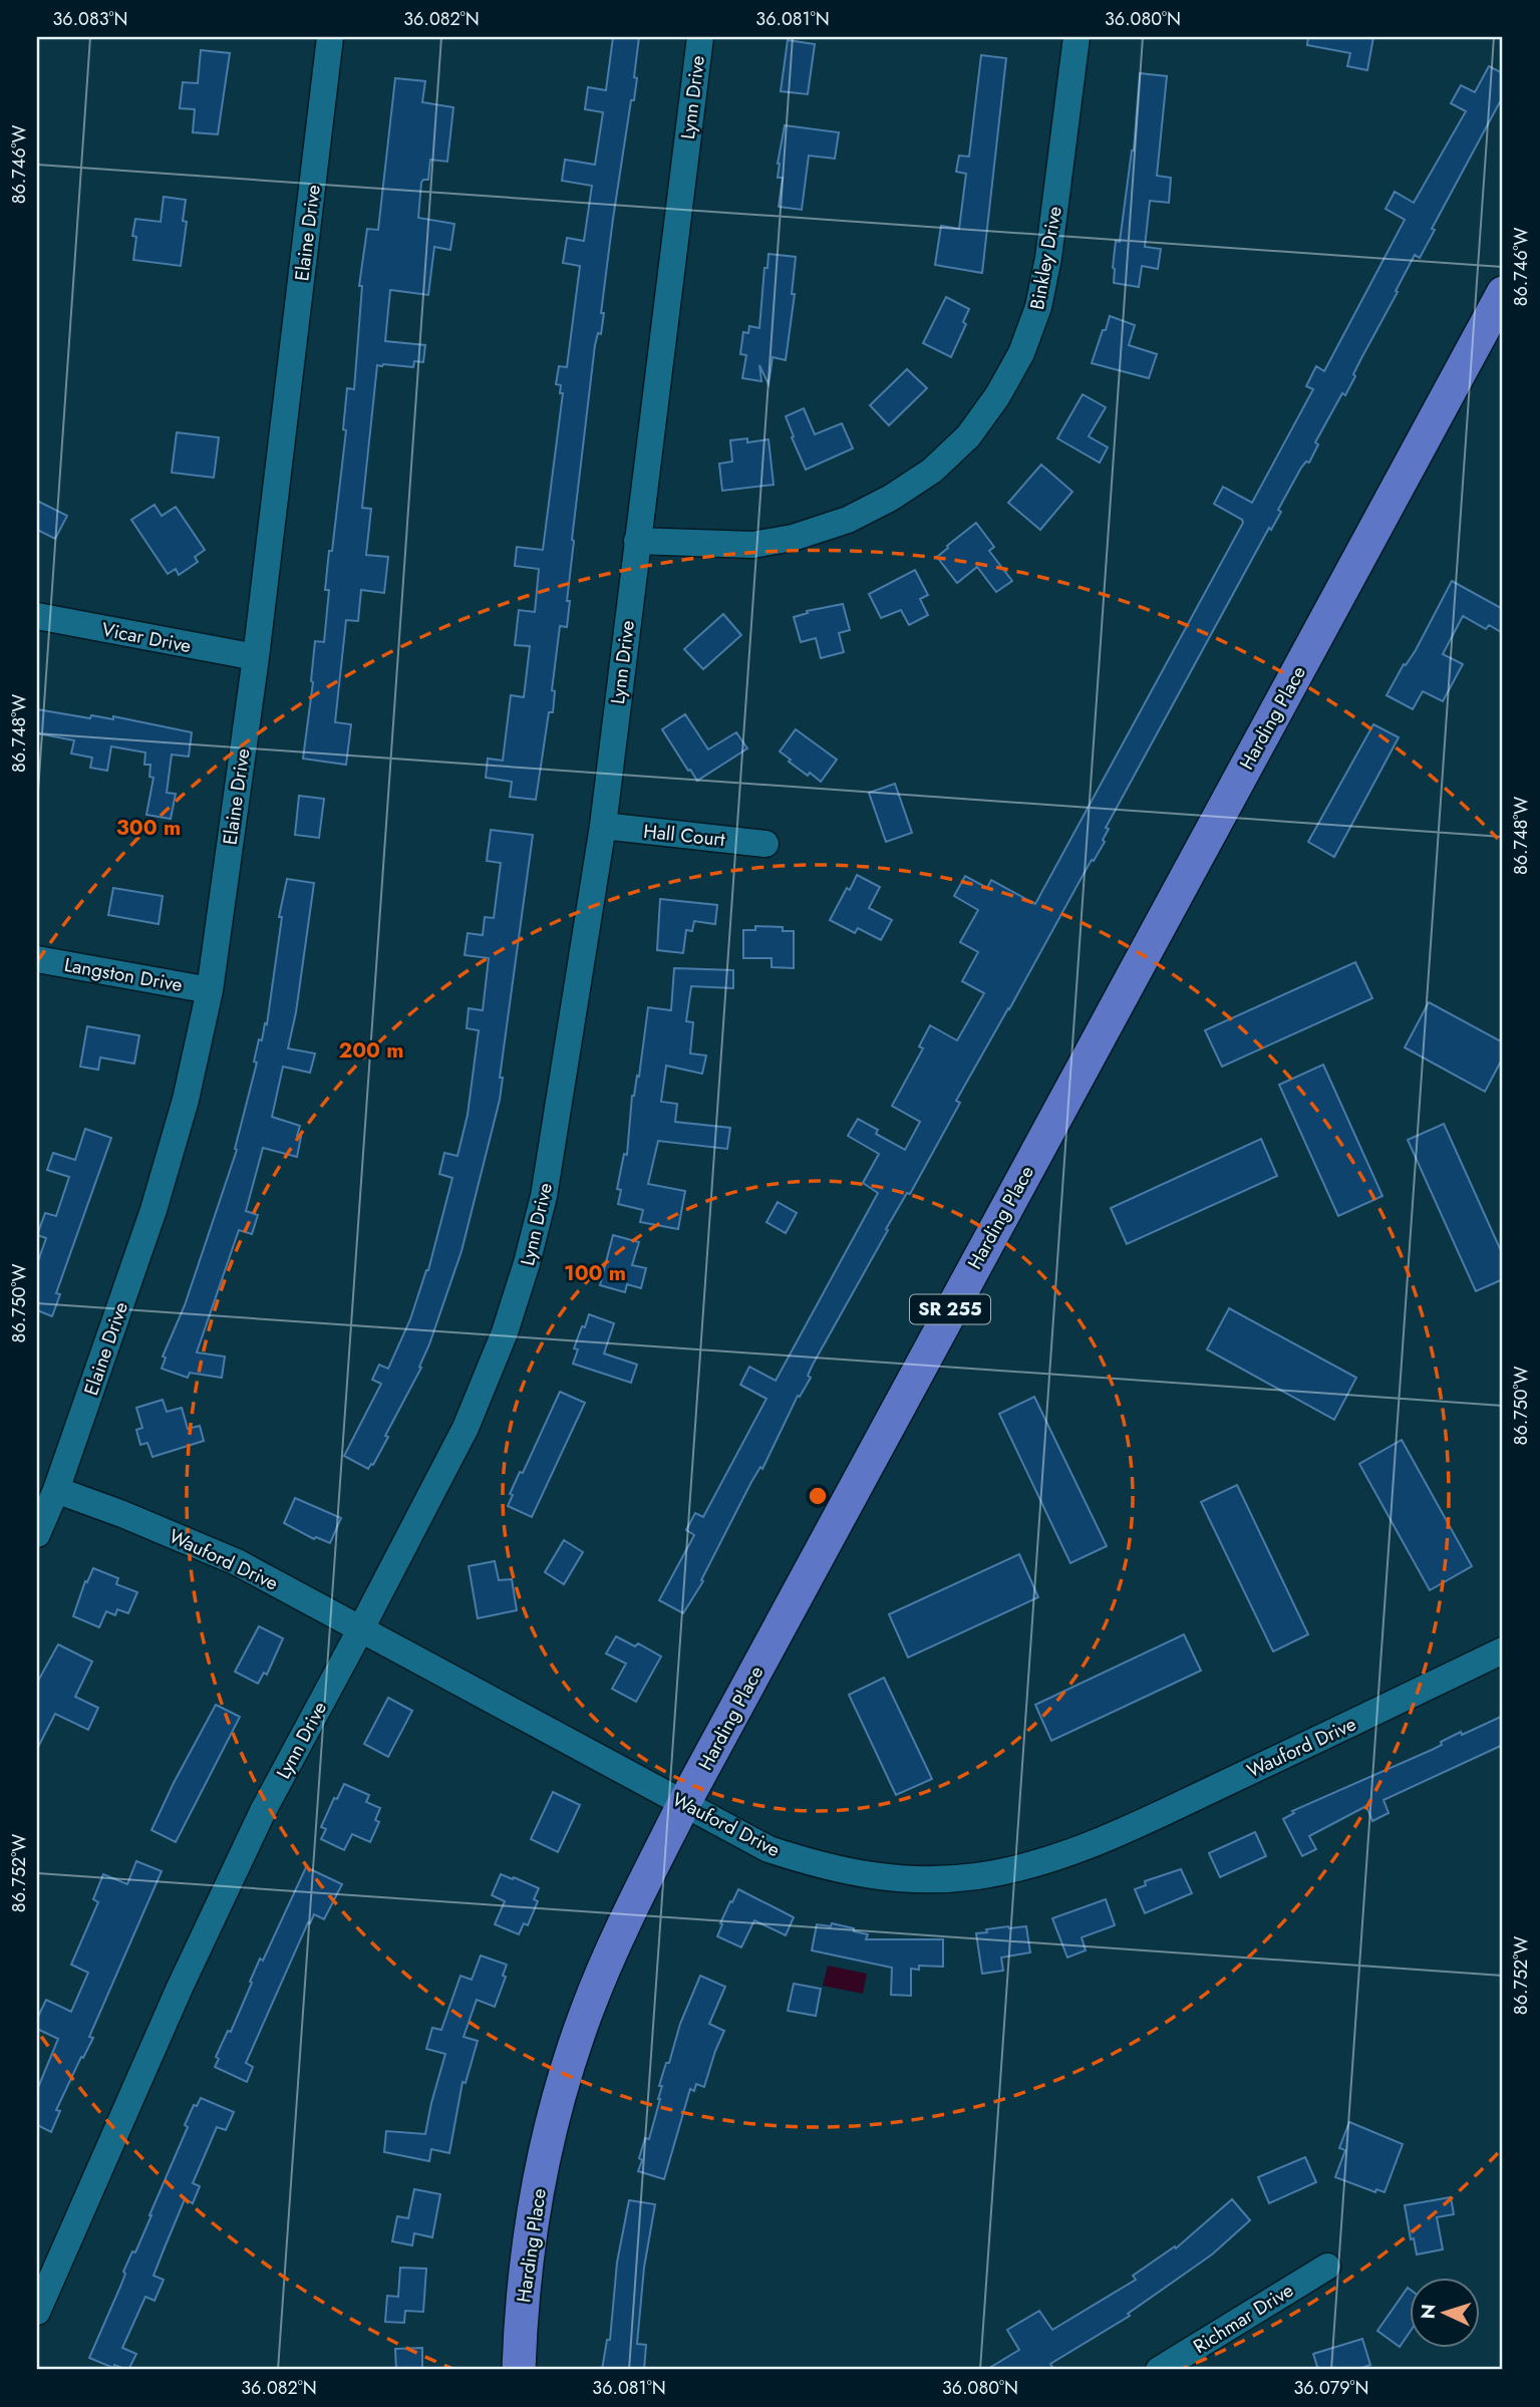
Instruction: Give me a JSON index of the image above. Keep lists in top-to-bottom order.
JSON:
{
  "streets": {
    "main road": ["Harding Place", "SR 255"],
    "street": [
      "Lynn Drive",
      "Elaine Drive",
      "Binkley Drive",
      "Vicar Drive",
      "Hall Court",
      "Langston Drive",
      "Wauford Drive",
      "Richmar Drive"
    ]
  },
  "crossings": [
    ["Lynn Drive", "Binkley Drive"],
    ["Lynn Drive", "Hall Court"],
    ["Lynn Drive", "Wauford Drive"],
    ["Elaine Drive", "Vicar Drive"],
    ["Elaine Drive", "Langston Drive"],
    ["Elaine Drive", "Wauford Drive"],
    ["Harding Place", "Wauford Drive"]
  ],
  "north": "left",
  "coordinates": [
    "36.083°N",
    "36.082°N",
    "36.081°N",
    "36.080°N",
    "86.746°W",
    "86.748°W",
    "86.750°W",
    "86.752°W",
    "36.079°N"
  ],
  "rings": ["300 m", "200 m", "100 m"]
}
